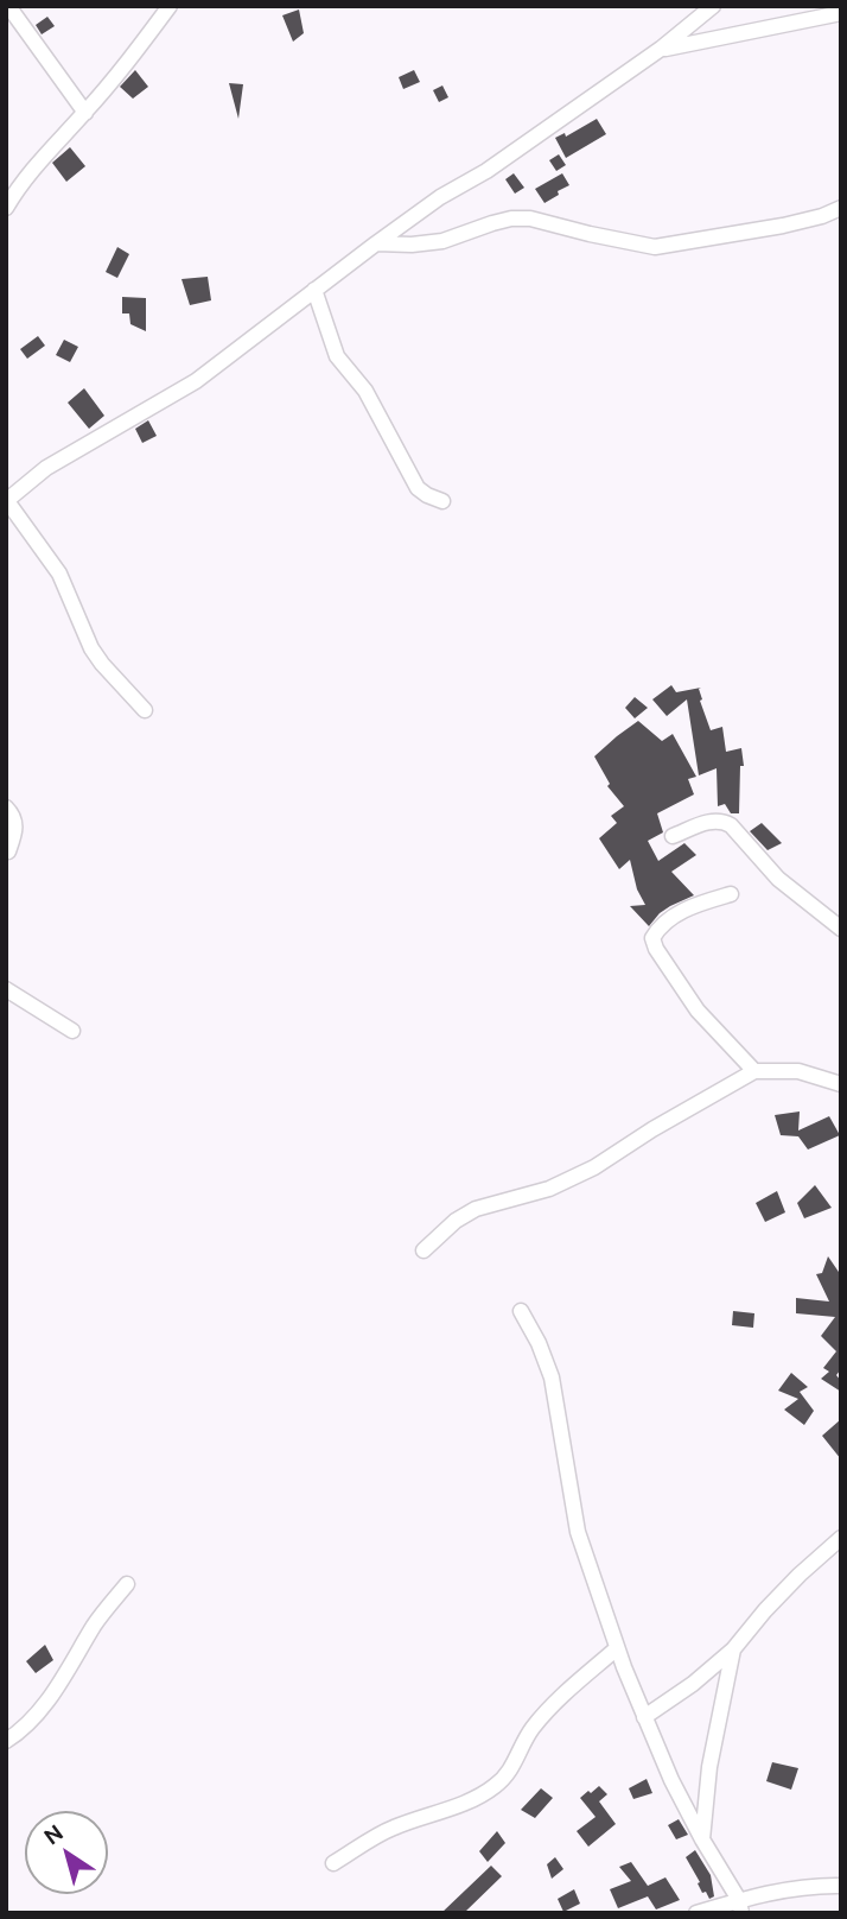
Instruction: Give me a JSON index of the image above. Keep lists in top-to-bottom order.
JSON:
{
  "north": "top left"
}
